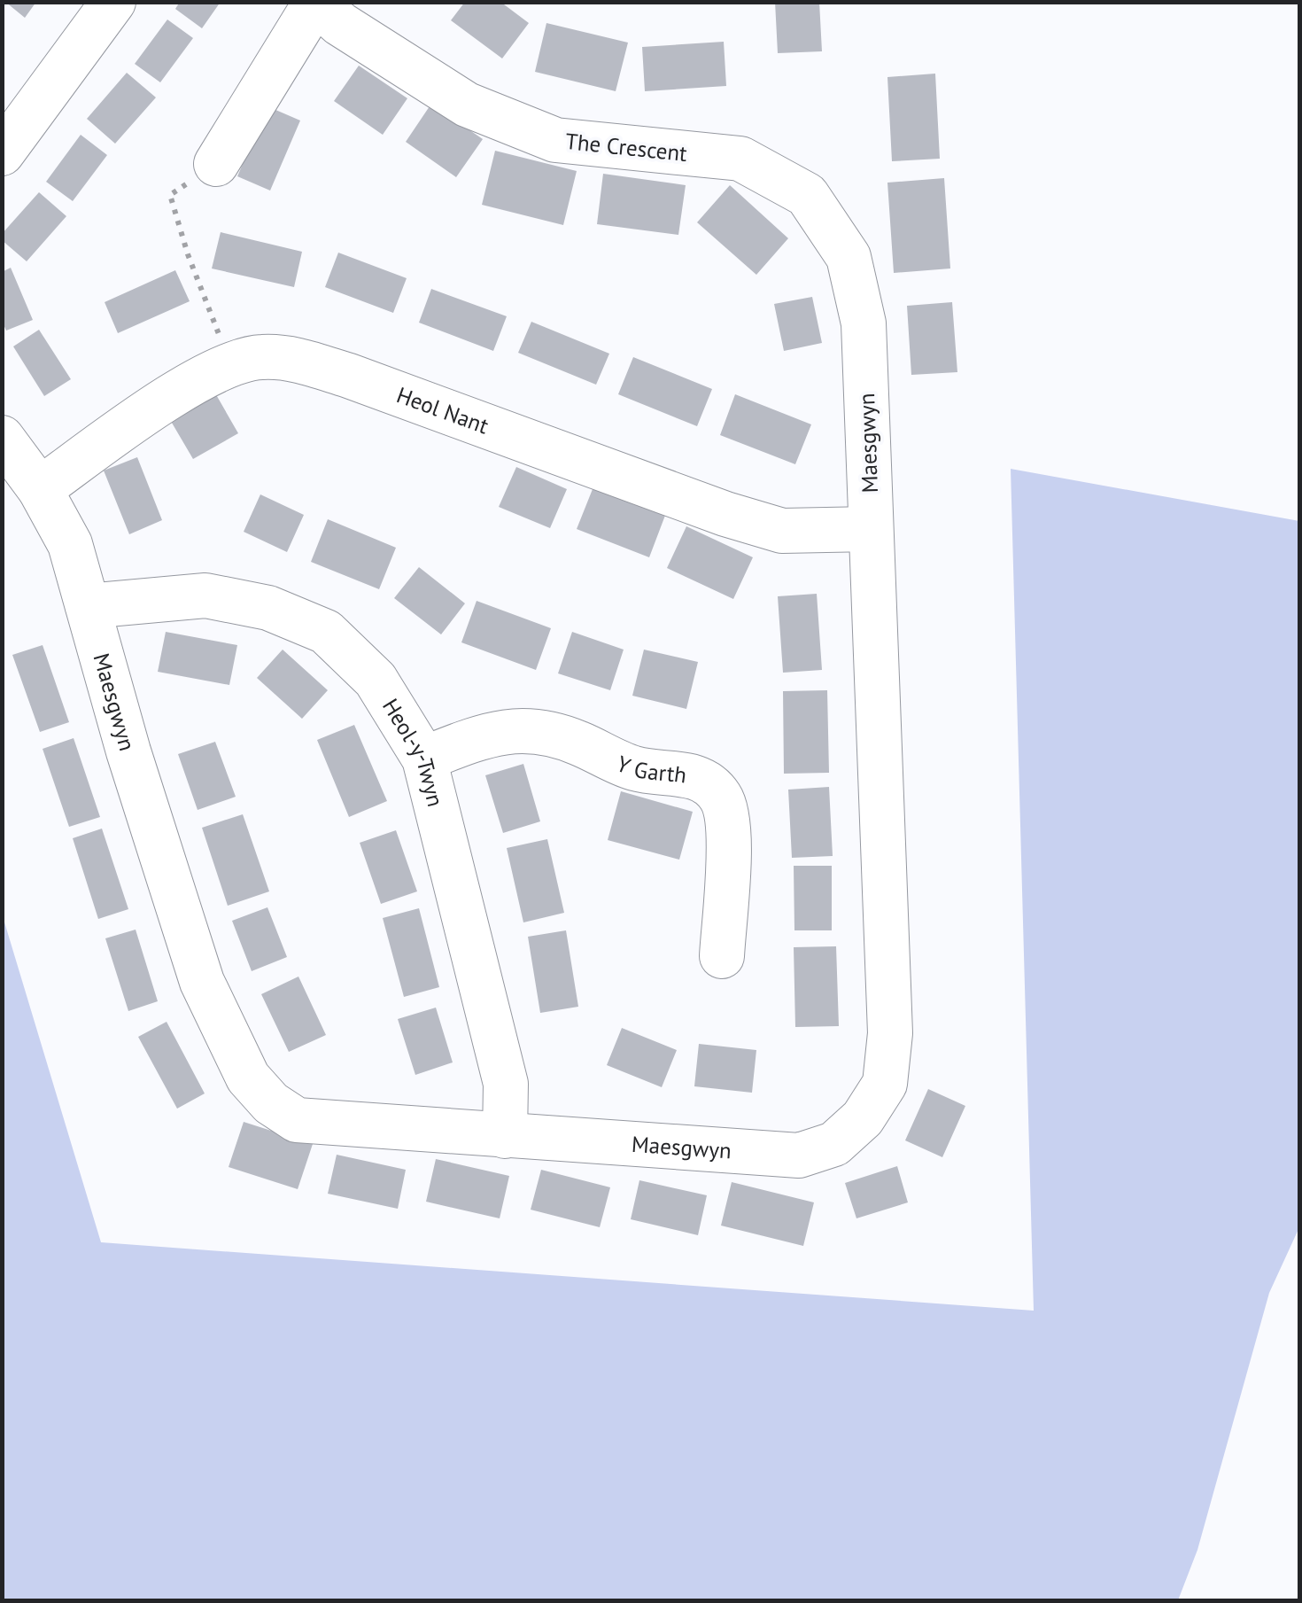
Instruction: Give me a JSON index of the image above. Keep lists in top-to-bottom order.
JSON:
{
  "streets": {
    "street": [
      "The Crescent",
      "Heol Nant",
      "Maesgwyn",
      "Heol-y-Twyn",
      "Y Garth"
    ]
  },
  "crossings": [
    ["The Crescent", "Maesgwyn"],
    ["Heol Nant", "Maesgwyn"],
    ["Maesgwyn", "Heol-y-Twyn"],
    ["Heol-y-Twyn", "Y Garth"]
  ]
}
